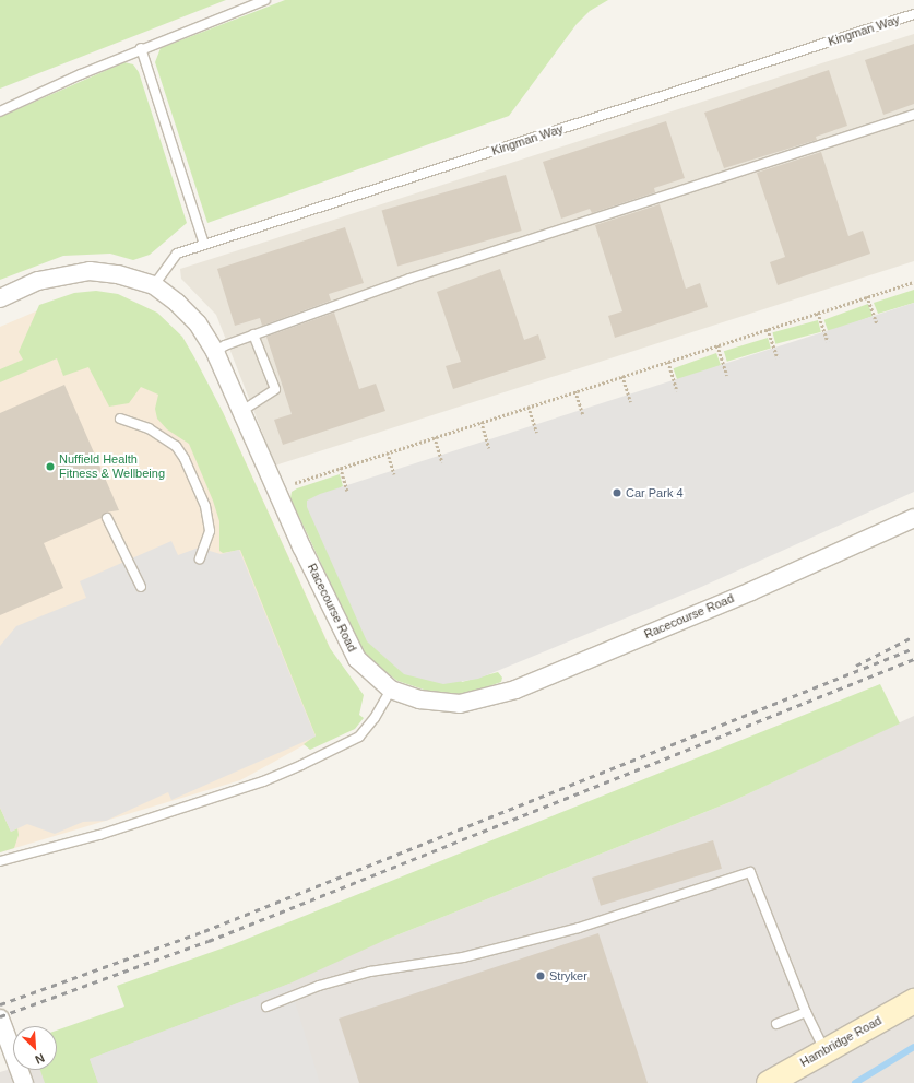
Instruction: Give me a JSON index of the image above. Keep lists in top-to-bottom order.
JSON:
{
  "streets": {
    "main road": ["Hambridge Road"],
    "street": ["Racecourse Road"],
    "lane": ["Kingman Way"]
  },
  "crossings": [
    ["Kingman Way", "Racecourse Road"]
  ],
  "places": ["Nuffield Health Fitness & Wellbeing", "Car Park 4", "Stryker"],
  "north": "bottom right"
}
